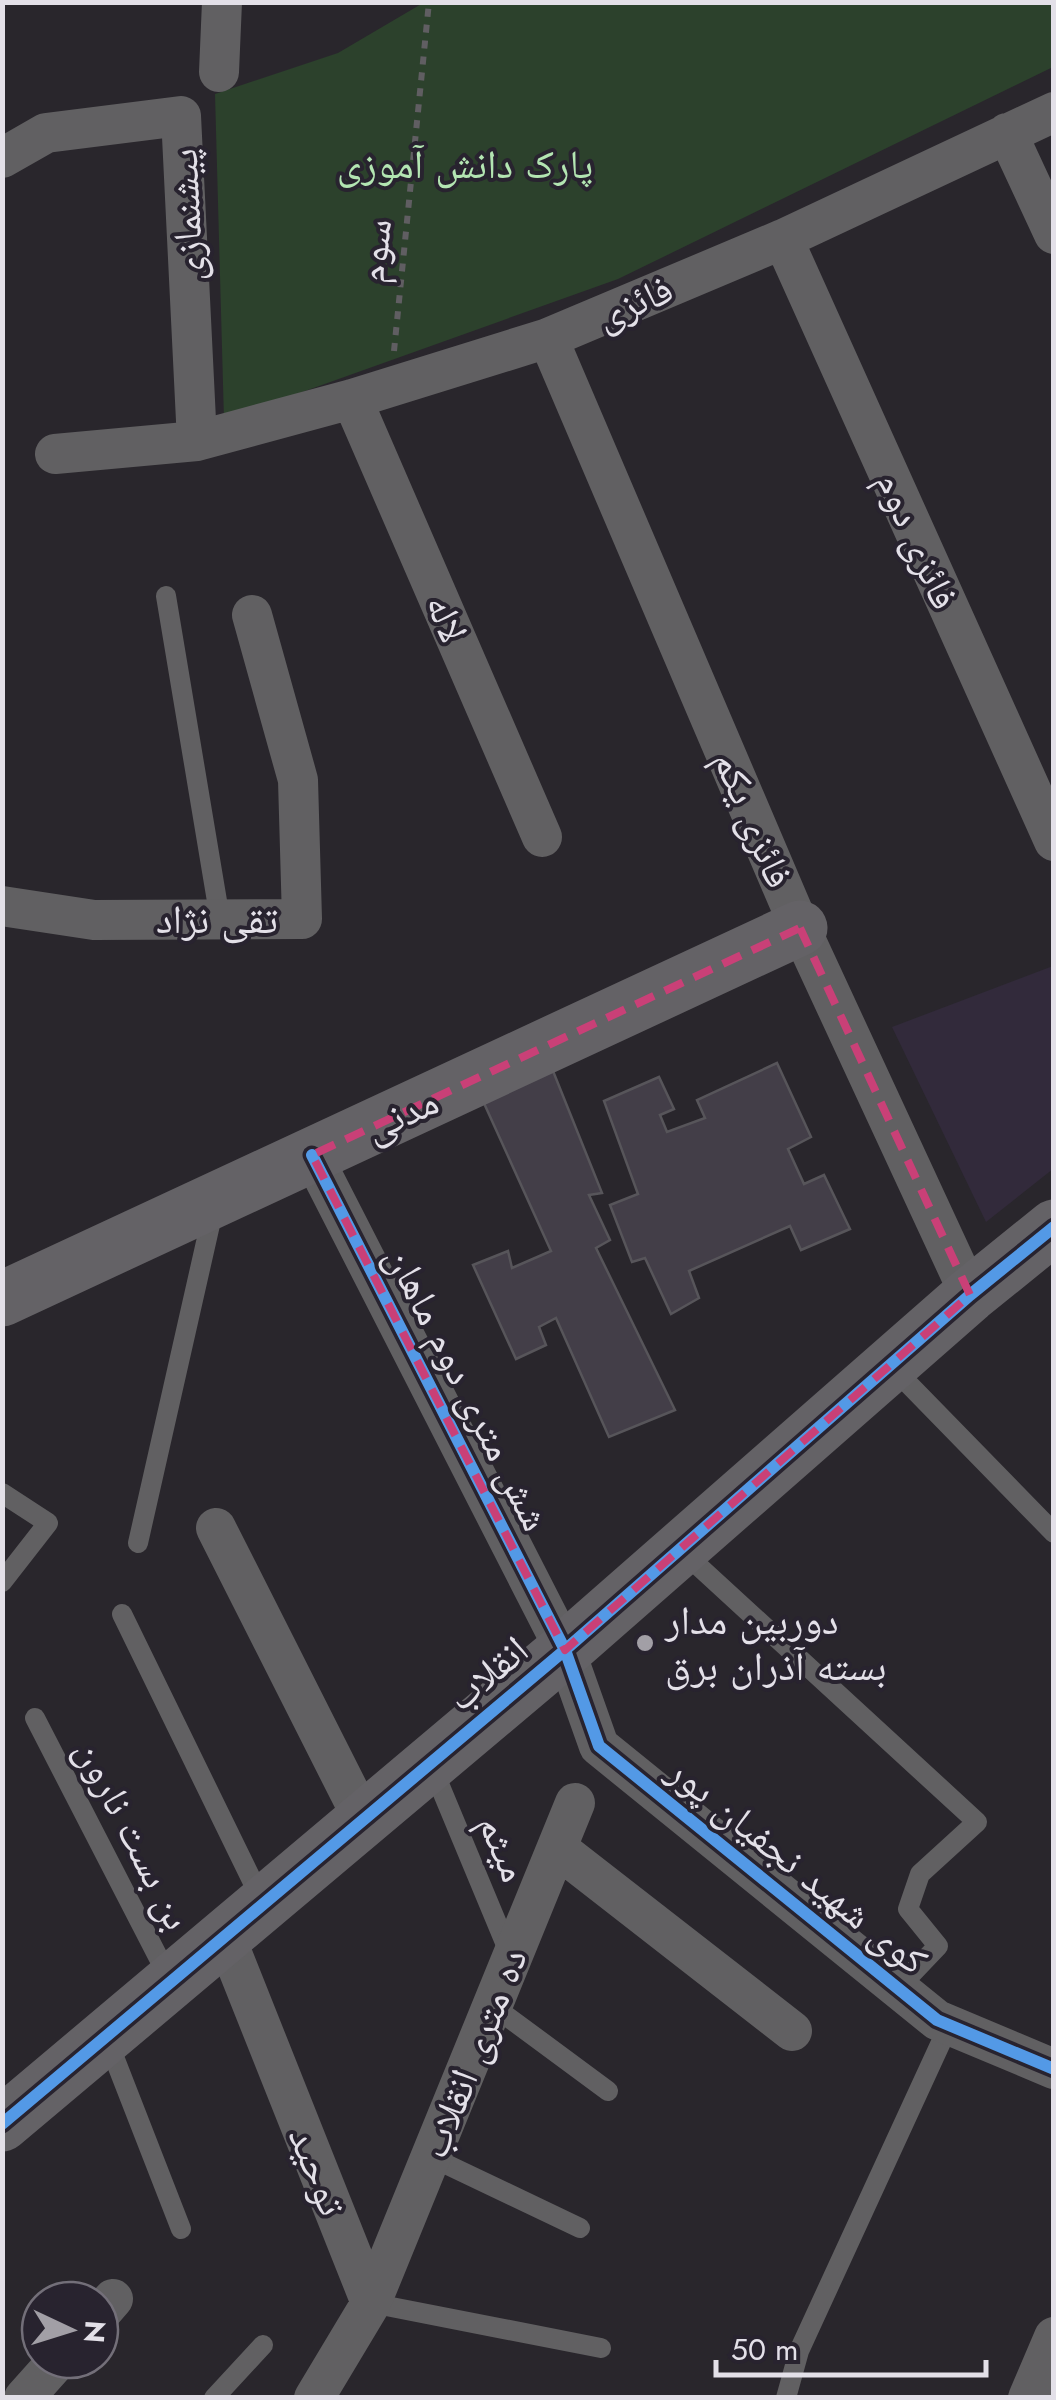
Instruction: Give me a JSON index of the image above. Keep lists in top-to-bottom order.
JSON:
{
  "streets": {
    "street": [
      "پیشنمازی",
      "فائزی",
      "فائزی دوم",
      "لاله",
      "فائزی یکم",
      "تقی نژاد",
      "مدنی",
      "شش متری دوم ماهان",
      "انقلاب",
      "کوی شهید نجفیان پور",
      "ده متری انقلاب",
      "توحید"
    ],
    "lane": ["بن بست نارون", "میثم"],
    "path": ["سوم"]
  },
  "crossings": [
    ["پیشنمازی", "فائزی"],
    ["سوم", "فائزی"],
    ["فائزی", "فائزی دوم"],
    ["فائزی", "لاله"],
    ["فائزی", "فائزی یکم"],
    ["فائزی یکم", "مدنی"],
    ["فائزی یکم", "انقلاب"],
    ["مدنی", "شش متری دوم ماهان"],
    ["شش متری دوم ماهان", "انقلاب"],
    ["شش متری دوم ماهان", "کوی شهید نجفیان پور"],
    ["انقلاب", "بن بست نارون"],
    ["انقلاب", "میثم"],
    ["انقلاب", "کوی شهید نجفیان پور"],
    ["انقلاب", "توحید"],
    ["میثم", "ده متری انقلاب"],
    ["ده متری انقلاب", "توحید"]
  ],
  "parks": ["پارک دانش آموزی"],
  "places": ["دوربین مدار بسته آذران برق"],
  "scale_bar": "50 m",
  "north": "right"
}
